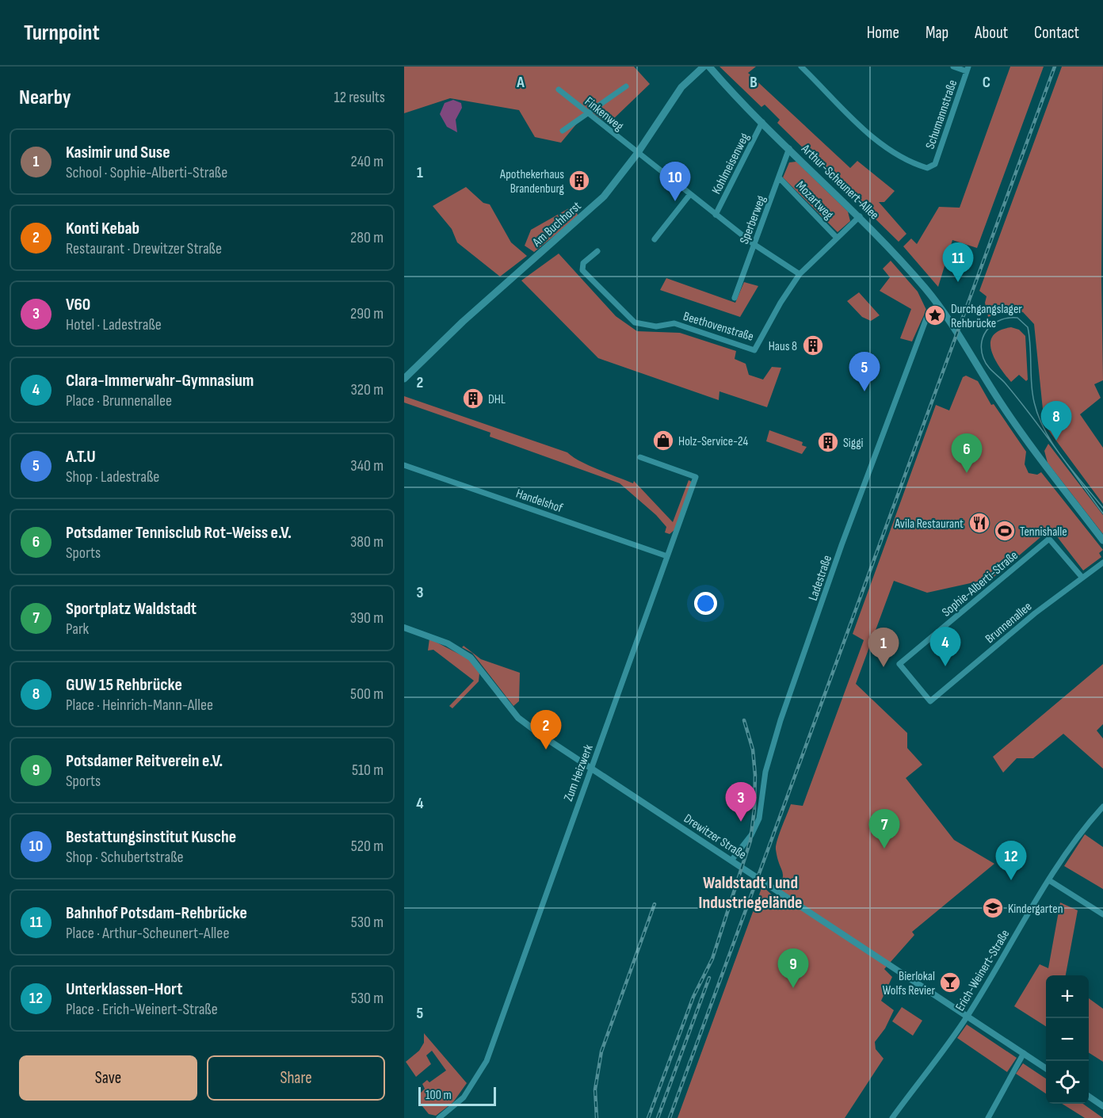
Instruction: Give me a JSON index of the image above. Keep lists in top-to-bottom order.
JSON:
{
  "streets": {
    "main road": ["Arthur-Scheunert-Allee", "Am Buchhorst"],
    "street": [
      "Finkenweg",
      "Schumannstraße",
      "Kohlmeisenweg",
      "Mozartweg",
      "Sperberweg",
      "Beethovenstraße",
      "Handelshof",
      "Ladestraße",
      "Sophie-Alberti-Straße",
      "Brunnenallee",
      "Zum Heizwerk",
      "Drewitzer Straße",
      "Erich-Weinert-Straße"
    ]
  },
  "crossings": [
    ["Finkenweg", "Kohlmeisenweg"],
    ["Finkenweg", "Sperberweg"],
    ["Finkenweg", "Am Buchhorst"],
    ["Finkenweg", "Beethovenstraße"],
    ["Kohlmeisenweg", "Arthur-Scheunert-Allee"],
    ["Arthur-Scheunert-Allee", "Sperberweg"],
    ["Arthur-Scheunert-Allee", "Am Buchhorst"],
    ["Arthur-Scheunert-Allee", "Beethovenstraße"],
    ["Arthur-Scheunert-Allee", "Ladestraße"],
    ["Mozartweg", "Sperberweg"],
    ["Mozartweg", "Beethovenstraße"],
    ["Handelshof", "Zum Heizwerk"],
    ["Ladestraße", "Drewitzer Straße"],
    ["Sophie-Alberti-Straße", "Brunnenallee"],
    ["Zum Heizwerk", "Drewitzer Straße"],
    ["Drewitzer Straße", "Erich-Weinert-Straße"]
  ],
  "districts": ["Waldstadt I und Industriegelände"],
  "places": {
    "building": [
      "Apothekerhaus Brandenburg",
      "Haus 8",
      "DHL",
      "Siggi"
    ],
    "place": ["Durchgangslager Rehbrücke"],
    "shop": ["Holz-Service-24"],
    "restaurant": ["Avila Restaurant"],
    "sports": ["Tennishalle"],
    "school or university": ["Kindergarten"],
    "bar": ["Bierlokal Wolfs Revier"]
  },
  "scale_bar": "100 m",
  "page": {
    "header": "Turnpoint",
    "nav": [
      "Home",
      "Map",
      "About",
      "Contact"
    ],
    "heading": ["Nearby", "12 results"],
    "list": [
      {
        "mark": "1",
        "name": "Kasimir und Suse",
        "note": "School · Sophie-Alberti-Straße",
        "value": "240 m"
      },
      {
        "mark": "2",
        "name": "Konti Kebab",
        "note": "Restaurant · Drewitzer Straße",
        "value": "280 m"
      },
      {
        "mark": "3",
        "name": "V60",
        "note": "Hotel · Ladestraße",
        "value": "290 m"
      },
      {
        "mark": "4",
        "name": "Clara-Immerwahr-Gymnasium",
        "note": "Place · Brunnenallee",
        "value": "320 m"
      },
      {
        "mark": "5",
        "name": "A.T.U",
        "note": "Shop · Ladestraße",
        "value": "340 m"
      },
      {
        "mark": "6",
        "name": "Potsdamer Tennisclub Rot-Weiss e.V.",
        "note": "Sports",
        "value": "380 m"
      },
      {
        "mark": "7",
        "name": "Sportplatz Waldstadt",
        "note": "Park",
        "value": "390 m"
      },
      {
        "mark": "8",
        "name": "GUW 15 Rehbrücke",
        "note": "Place · Heinrich-Mann-Allee",
        "value": "500 m"
      },
      {
        "mark": "9",
        "name": "Potsdamer Reitverein e.V.",
        "note": "Sports",
        "value": "510 m"
      },
      {
        "mark": "10",
        "name": "Bestattungsinstitut Kusche",
        "note": "Shop · Schubertstraße",
        "value": "520 m"
      },
      {
        "mark": "11",
        "name": "Bahnhof Potsdam-Rehbrücke",
        "note": "Place · Arthur-Scheunert-Allee",
        "value": "530 m"
      },
      {
        "mark": "12",
        "name": "Unterklassen-Hort",
        "note": "Place · Erich-Weinert-Straße",
        "value": "530 m"
      }
    ],
    "pins": [
      "10",
      "11",
      "5",
      "8",
      "6",
      "4",
      "1",
      "2",
      "3",
      "7",
      "12",
      "9"
    ],
    "map_buttons": ["+", "−"],
    "buttons": ["Save", "Share"],
    "scale": "100 m"
  },
  "grid": {
    "columns": ["A", "B", "C"],
    "rows": [
      "1",
      "2",
      "3",
      "4",
      "5"
    ]
  }
}
